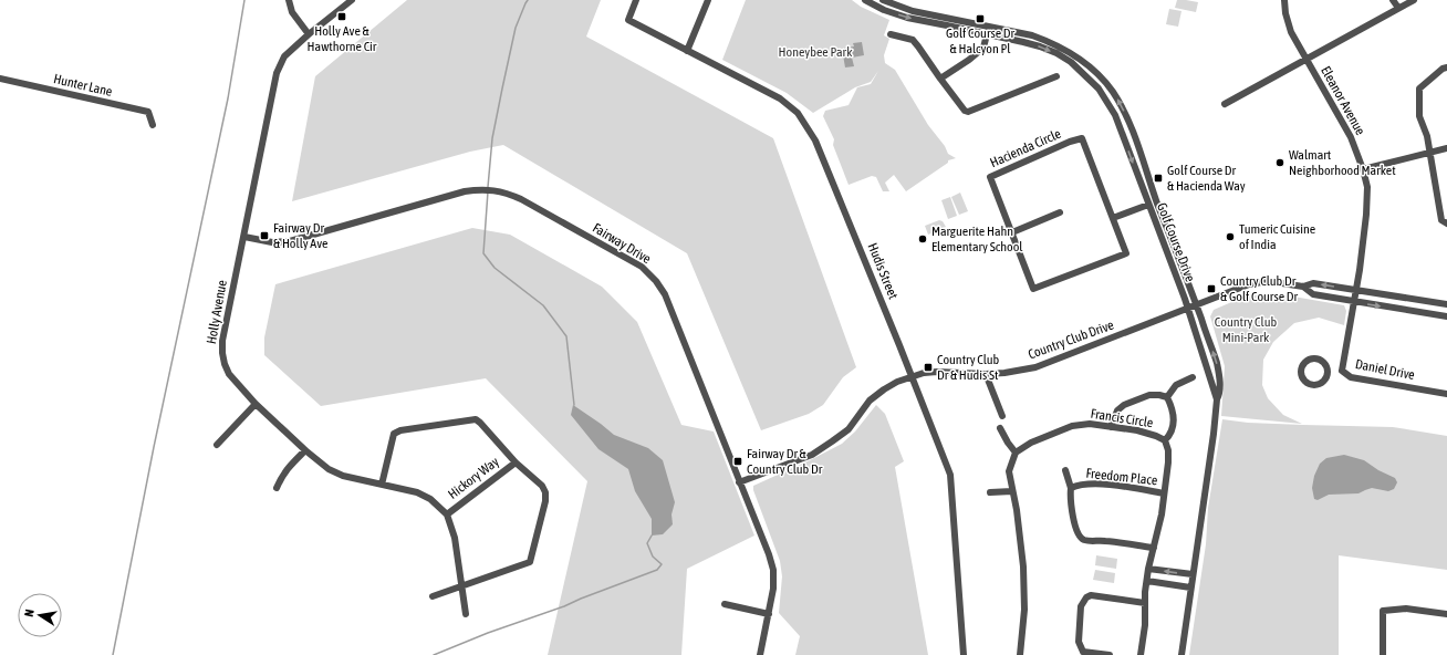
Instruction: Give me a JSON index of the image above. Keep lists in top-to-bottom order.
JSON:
{
  "streets": {
    "street": [
      "Hunter Lane",
      "Eleanor Avenue",
      "Hacienda Circle",
      "Golf Course Drive",
      "Fairway Drive",
      "Hudis Street",
      "Holly Avenue",
      "Country Club Drive",
      "Daniel Drive",
      "Francis Circle",
      "Freedom Place",
      "Hickory Way"
    ]
  },
  "crossings": [
    ["Eleanor Avenue", "Country Club Drive"],
    ["Eleanor Avenue", "Daniel Drive"],
    ["Golf Course Drive", "Country Club Drive"],
    ["Fairway Drive", "Holly Avenue"],
    ["Fairway Drive", "Country Club Drive"],
    ["Hudis Street", "Country Club Drive"],
    ["Holly Avenue", "Hickory Way"],
    ["Country Club Drive", "Daniel Drive"],
    ["Francis Circle", "Freedom Place"]
  ],
  "parks": ["Honeybee Park", "Country Club Mini-Park"],
  "places": {
    "transit": [
      "Holly Ave & Hawthorne Cir",
      "Golf Course Dr & Halcyon Pl",
      "Golf Course Dr & Hacienda Way",
      "Fairway Dr & Holly Ave",
      "Country Club Dr & Golf Course Dr",
      "Country Club Dr & Hudis St",
      "Fairway Dr & Country Club Dr"
    ],
    "other": ["Walmart Neighborhood Market", "Tumeric Cuisine of India", "Marguerite Hahn Elementary School"]
  },
  "north": "left"
}
